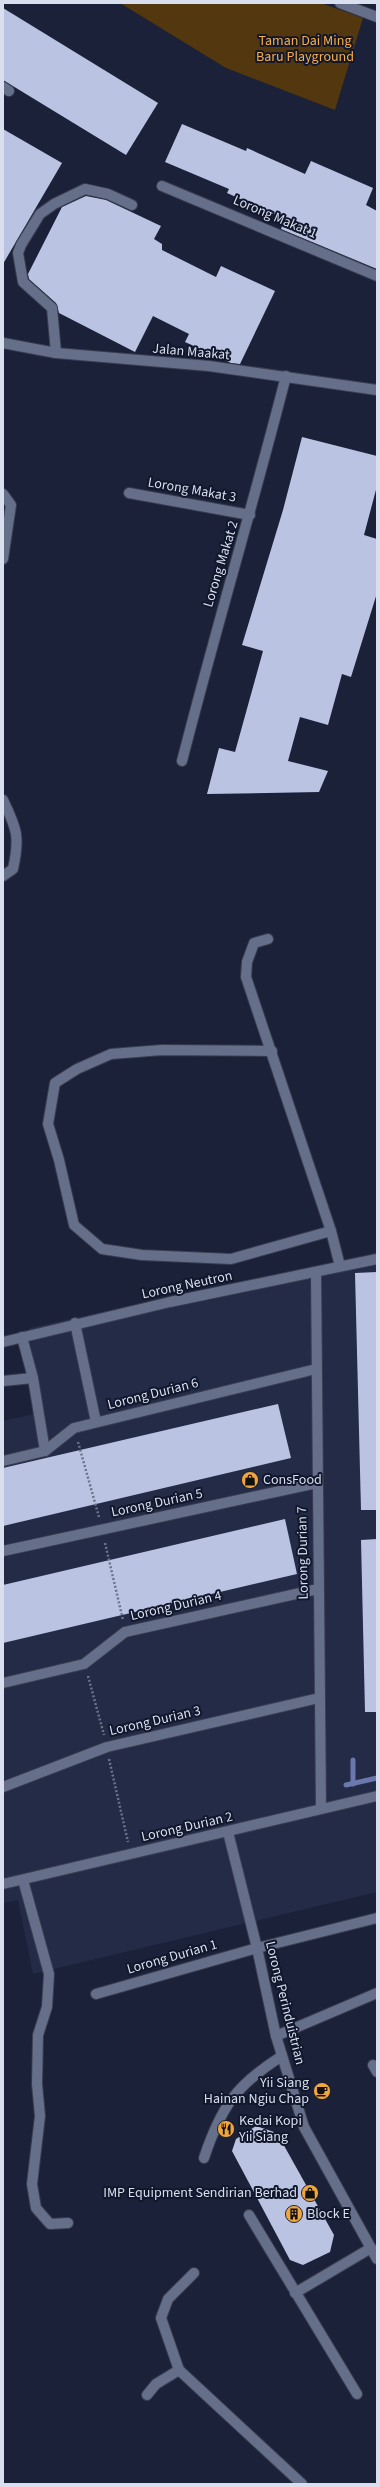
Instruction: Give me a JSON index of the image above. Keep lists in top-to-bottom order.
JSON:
{
  "streets": {
    "street": [
      "Lorong Makat 1",
      "Jalan Maakat",
      "Lorong Makat 3",
      "Lorong Makat 2",
      "Lorong Neutron",
      "Lorong Durian 6",
      "Lorong Durian 5",
      "Lorong Durian 7",
      "Lorong Durian 4",
      "Lorong Durian 3",
      "Lorong Durian 2",
      "Lorong Durian 1",
      "Lorong Perinduistrian"
    ]
  },
  "crossings": [
    ["Jalan Maakat", "Lorong Makat 2"],
    ["Lorong Makat 3", "Lorong Makat 2"],
    ["Lorong Neutron", "Lorong Durian 7"],
    ["Lorong Durian 6", "Lorong Durian 7"],
    ["Lorong Durian 5", "Lorong Durian 7"],
    ["Lorong Durian 7", "Lorong Durian 4"],
    ["Lorong Durian 7", "Lorong Durian 3"],
    ["Lorong Durian 7", "Lorong Durian 2"],
    ["Lorong Durian 2", "Lorong Perinduistrian"],
    ["Lorong Durian 1", "Lorong Perinduistrian"]
  ],
  "parks": ["Taman Dai Ming Baru Playground"],
  "places": {
    "shop": ["ConsFood", "IMP Equipment Sendirian Berhad"],
    "cafe": ["Yii Siang Hainan Ngiu Chap"],
    "restaurant": ["Kedai Kopi Yii Siang"],
    "building": ["Block E"]
  }
}
